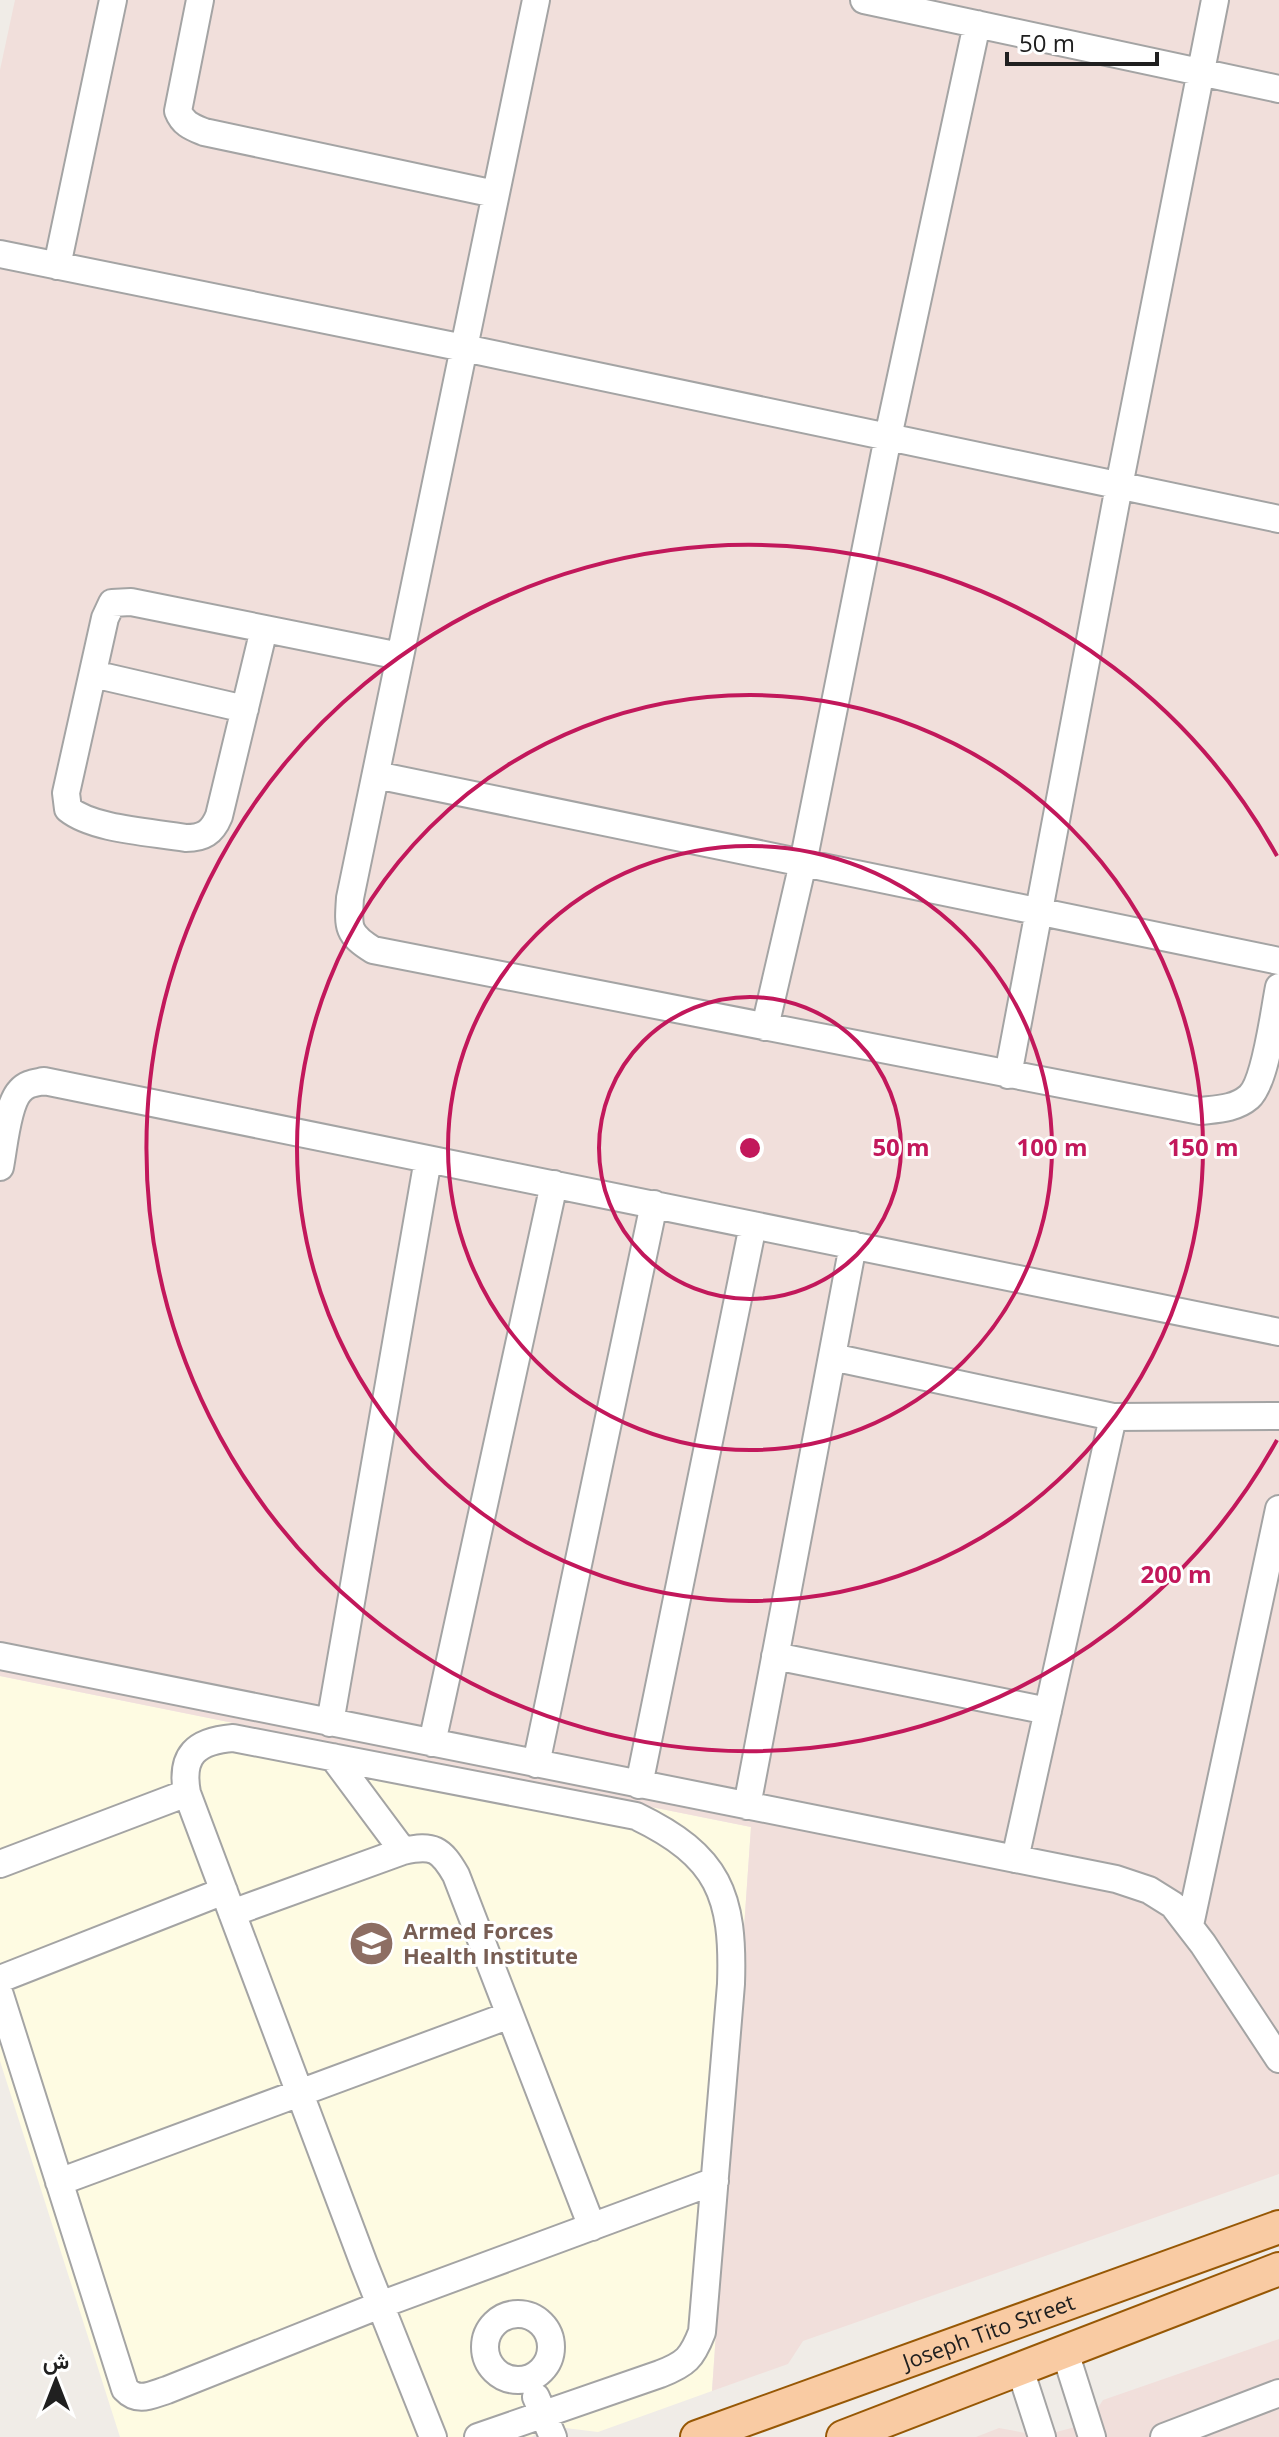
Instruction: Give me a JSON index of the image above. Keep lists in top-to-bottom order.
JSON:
{
  "streets": {
    "main road": ["Joseph Tito Street"]
  },
  "places": {
    "school or university": ["Armed Forces Health Institute"]
  },
  "scale_bar": "50 m",
  "north": "top",
  "rings": [
    "50 m",
    "100 m",
    "150 m",
    "200 m"
  ]
}
